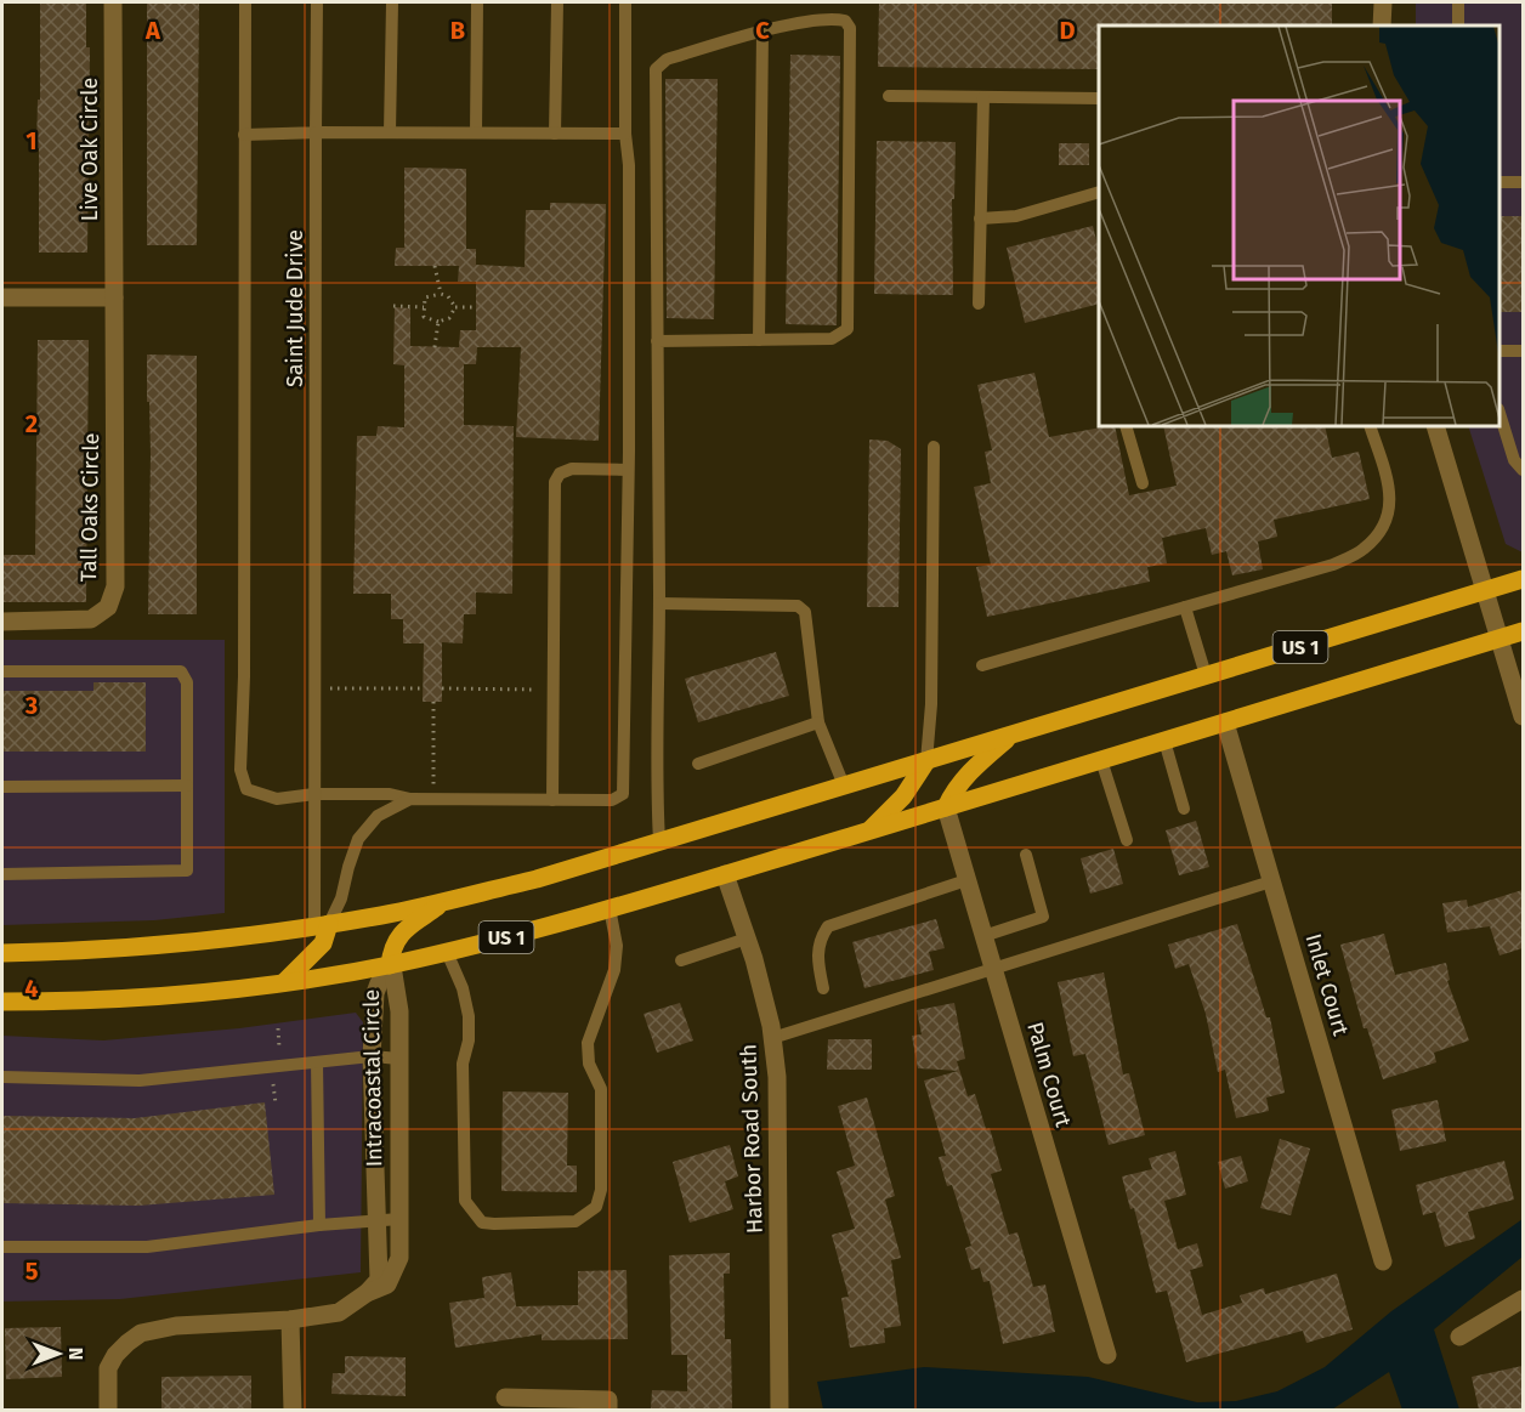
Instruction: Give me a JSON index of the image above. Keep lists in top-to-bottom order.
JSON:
{
  "streets": {
    "main road": ["US 1"],
    "street": [
      "Live Oak Circle",
      "Tall Oaks Circle",
      "Inlet Court",
      "Palm Court",
      "Intracoastal Circle",
      "Harbor Road South"
    ],
    "lane": ["Saint Jude Drive"]
  },
  "crossings": [
    ["Live Oak Circle", "Tall Oaks Circle"],
    ["Saint Jude Drive", "US 1"],
    ["US 1", "Inlet Court"],
    ["US 1", "Palm Court"],
    ["US 1", "Intracoastal Circle"],
    ["US 1", "Harbor Road South"]
  ],
  "north": "right",
  "grid": {
    "columns": [
      "A",
      "B",
      "C",
      "D"
    ],
    "rows": [
      "1",
      "2",
      "3",
      "4",
      "5"
    ]
  }
}
